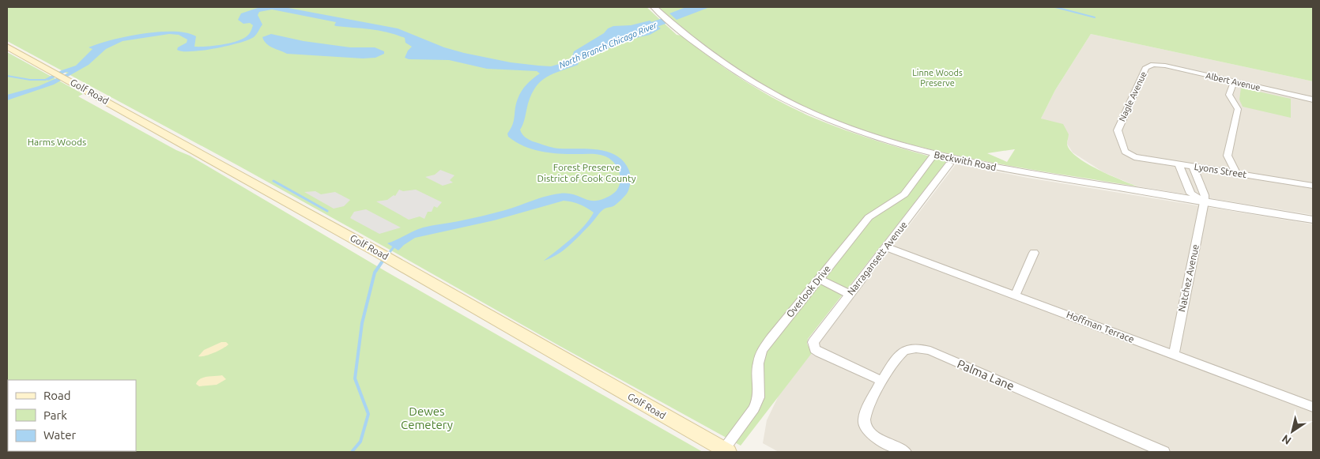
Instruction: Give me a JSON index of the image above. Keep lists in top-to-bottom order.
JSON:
{
  "streets": {
    "main road": ["Golf Road"],
    "street": [
      "Albert Avenue",
      "Nagle Avenue",
      "Beckwith Road",
      "Lyons Street",
      "Narragansett Avenue",
      "Natchez Avenue",
      "Overlook Drive",
      "Hoffman Terrace",
      "Palma Lane"
    ]
  },
  "crossings": [
    ["Albert Avenue", "Nagle Avenue"],
    ["Golf Road", "Overlook Drive"],
    ["Nagle Avenue", "Lyons Street"],
    ["Beckwith Road", "Natchez Avenue"],
    ["Beckwith Road", "Overlook Drive"],
    ["Lyons Street", "Natchez Avenue"],
    ["Narragansett Avenue", "Hoffman Terrace"],
    ["Narragansett Avenue", "Palma Lane"],
    ["Natchez Avenue", "Hoffman Terrace"]
  ],
  "water": ["North Branch Chicago River"],
  "parks": [
    "Linne Woods Preserve",
    "Harms Woods",
    "Forest Preserve District of Cook County",
    "Dewes Cemetery"
  ],
  "legend": ["Road", "Park", "Water"],
  "north": "bottom left"
}
